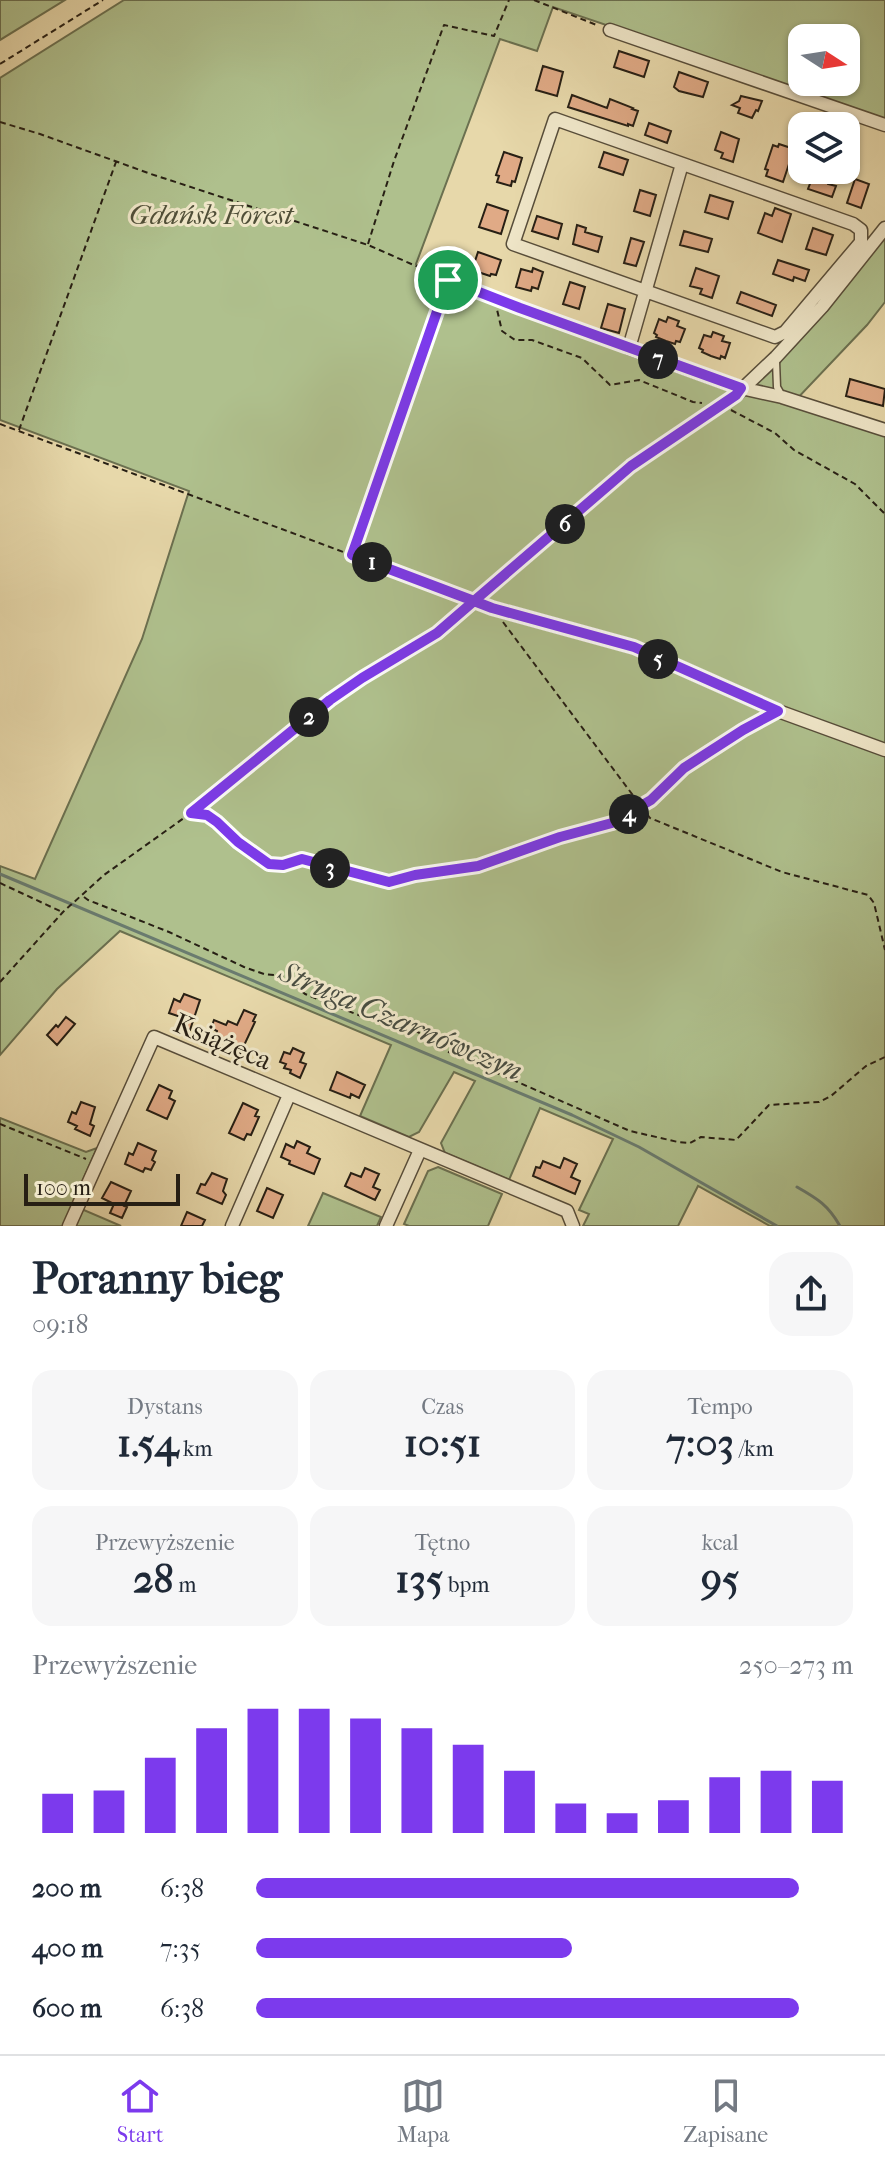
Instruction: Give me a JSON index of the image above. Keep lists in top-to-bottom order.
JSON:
{
  "streets": {
    "street": ["Książęca"]
  },
  "water": ["Struga Czarnówczyn"],
  "parks": ["Gdańsk Forest"],
  "scale_bar": "100 m",
  "north": "right",
  "page": {
    "pins": [
      "7",
      "6",
      "1",
      "5",
      "2",
      "4",
      "3"
    ],
    "scale": "100 m",
    "heading": ["Poranny bieg", "09:18"],
    "stats": [
      ["Dystans", "1.54 km"],
      ["Czas", "10:51"],
      ["Tempo", "7:03 /km"],
      ["Przewyższenie", "28 m"],
      ["Tętno", "135 bpm"],
      ["kcal", "95"]
    ],
    "chart": ["Przewyższenie", "250–273 m"],
    "list": [
      {
        "name": "200 m",
        "note": "6:38"
      },
      {
        "name": "400 m",
        "note": "7:35"
      },
      {
        "name": "600 m",
        "note": "6:38"
      }
    ],
    "tabs": ["Start", "Mapa", "Zapisane"]
  }
}
